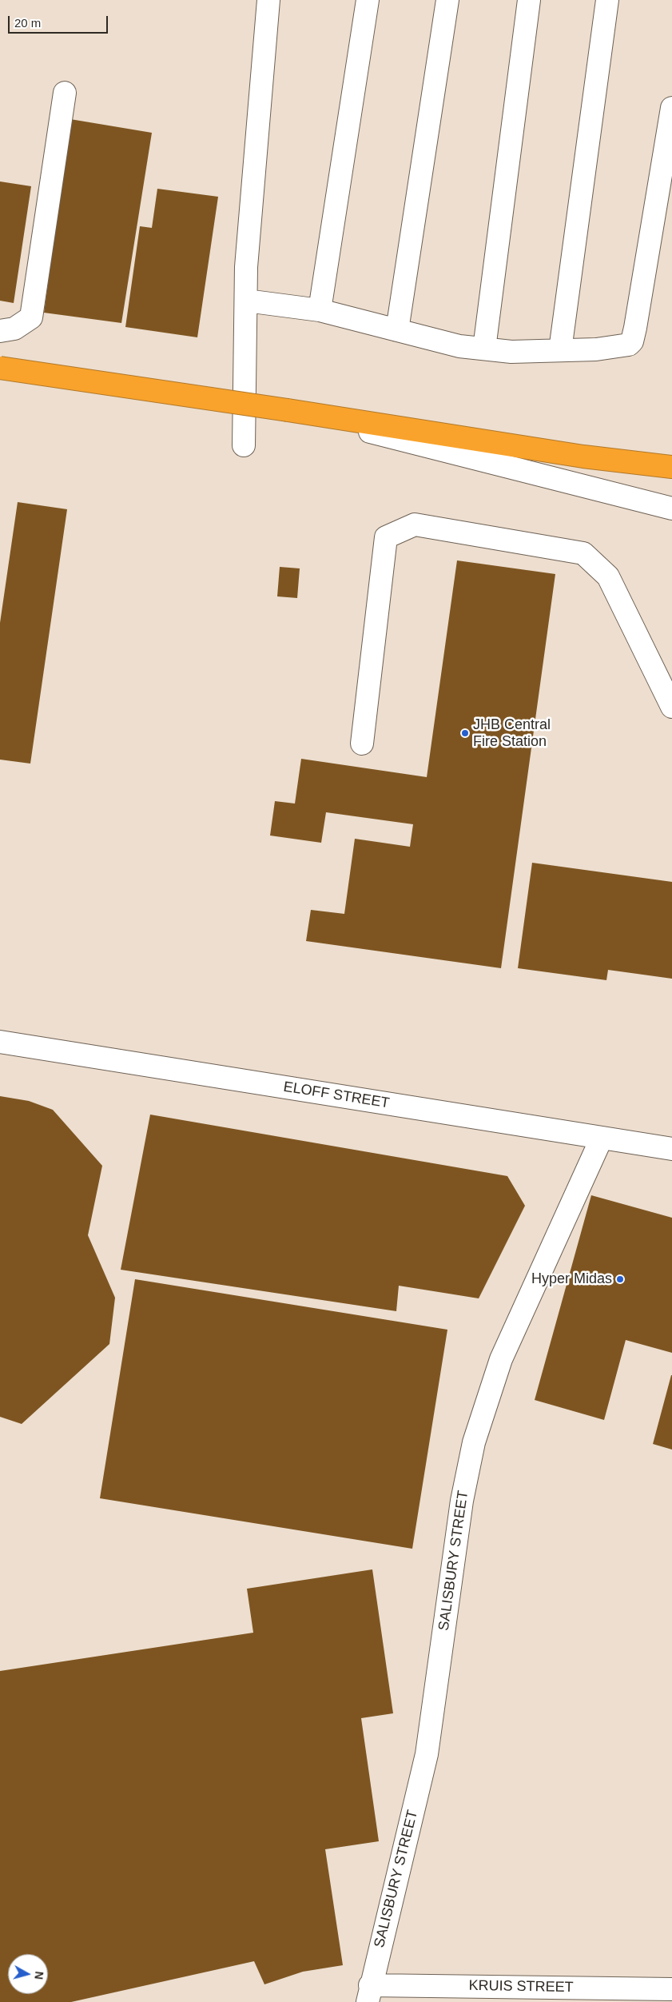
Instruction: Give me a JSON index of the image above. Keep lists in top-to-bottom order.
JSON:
{
  "streets": {
    "street": ["ELOFF STREET", "SALISBURY STREET", "KRUIS STREET"]
  },
  "crossings": [
    ["ELOFF STREET", "SALISBURY STREET"],
    ["SALISBURY STREET", "KRUIS STREET"]
  ],
  "places": ["JHB Central Fire Station", "Hyper Midas"],
  "scale_bar": "20 m",
  "north": "right"
}
